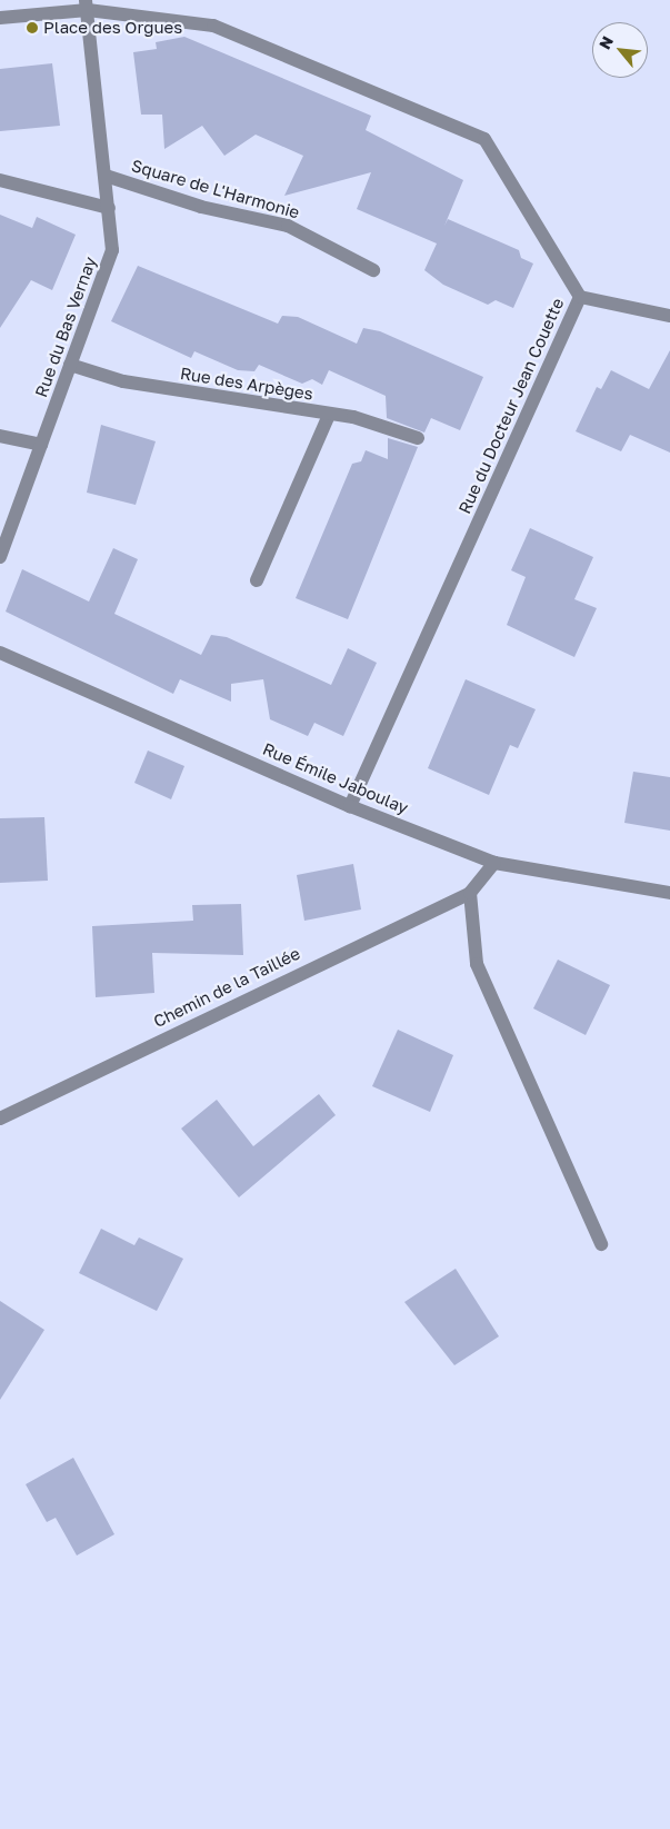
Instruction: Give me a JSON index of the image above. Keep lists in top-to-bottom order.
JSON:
{
  "streets": {
    "street": [
      "Square de L'Harmonie",
      "Rue du Bas Vernay",
      "Rue des Arpèges",
      "Rue du Docteur Jean Couette",
      "Rue Émile Jaboulay",
      "Chemin de la Taillée"
    ]
  },
  "crossings": [
    ["Square de L'Harmonie", "Rue du Bas Vernay"],
    ["Rue du Bas Vernay", "Rue des Arpèges"],
    ["Rue du Bas Vernay", "Rue du Docteur Jean Couette"],
    ["Rue du Docteur Jean Couette", "Rue Émile Jaboulay"],
    ["Rue Émile Jaboulay", "Chemin de la Taillée"]
  ],
  "places": ["Place des Orgues"],
  "north": "top left"
}
